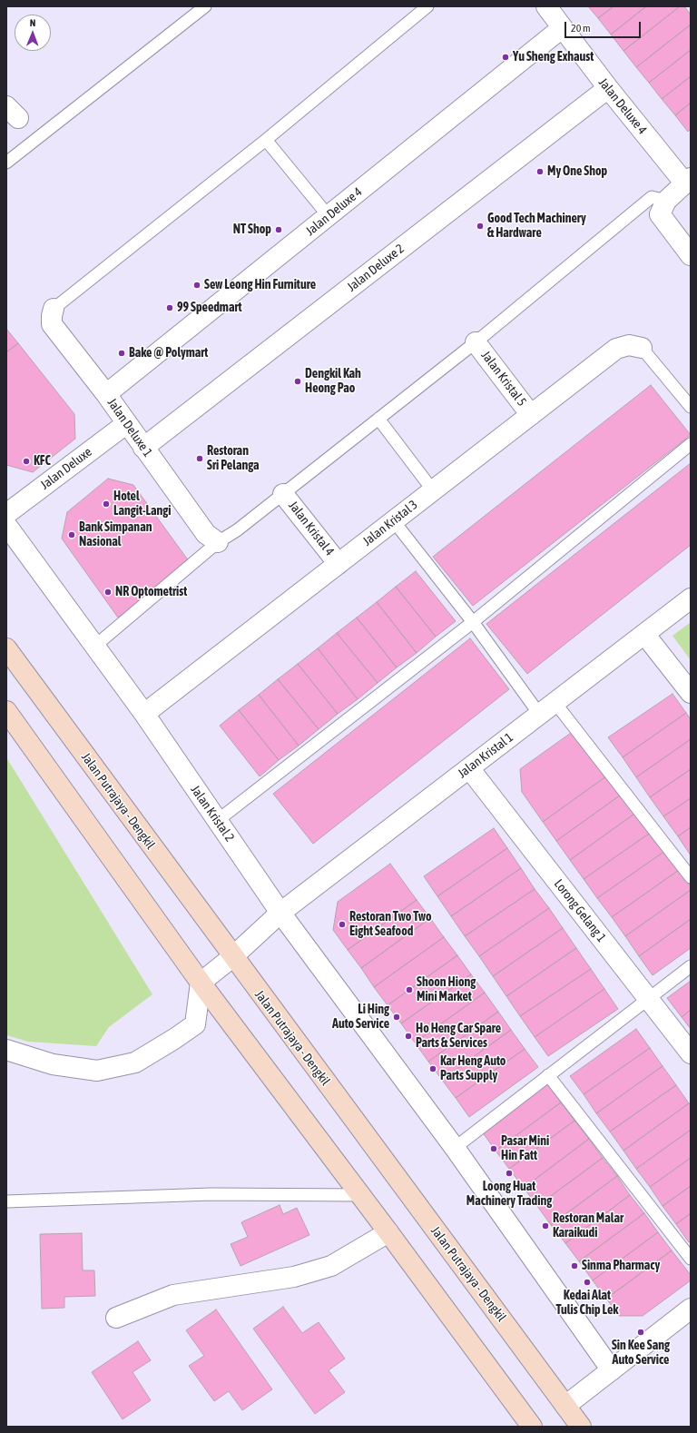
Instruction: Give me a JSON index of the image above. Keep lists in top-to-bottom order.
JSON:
{
  "streets": {
    "main road": ["Jalan Putrajaya - Dengkil"],
    "street": [
      "Jalan Deluxe 4",
      "Jalan Deluxe 2",
      "Jalan Kristal 5",
      "Jalan Deluxe 1",
      "Jalan Deluxe",
      "Jalan Kristal 3",
      "Jalan Kristal 4",
      "Jalan Kristal 1",
      "Jalan Kristal 2",
      "Lorong Gelang 1"
    ]
  },
  "crossings": [
    ["Jalan Deluxe 4", "Jalan Deluxe 2"],
    ["Jalan Deluxe 4", "Jalan Deluxe 1"],
    ["Jalan Deluxe 2", "Jalan Deluxe 1"],
    ["Jalan Kristal 5", "Jalan Kristal 3"],
    ["Jalan Deluxe 1", "Jalan Deluxe"],
    ["Jalan Kristal 3", "Jalan Kristal 4"],
    ["Jalan Kristal 3", "Jalan Kristal 2"],
    ["Jalan Kristal 1", "Jalan Putrajaya - Dengkil"],
    ["Jalan Kristal 1", "Jalan Kristal 2"],
    ["Jalan Kristal 1", "Lorong Gelang 1"]
  ],
  "places": [
    "Yu Sheng Exhaust",
    "My One Shop",
    "Good Tech Machinery & Hardware",
    "NT Shop",
    "Sew Leong Hin Furniture",
    "99 Speedmart",
    "Bake @ Polymart",
    "Dengkil Kah Heong Pao",
    "Restoran Sri Pelanga",
    "KFC",
    "Hotel Langit-Langi",
    "Bank Simpanan Nasional",
    "NR Optometrist",
    "Restoran Two Two Eight Seafood",
    "Shoon Hiong Mini Market",
    "Li Hing Auto Service",
    "Ho Heng Car Spare Parts & Services",
    "Kar Heng Auto Parts Supply",
    "Pasar Mini Hin Fatt",
    "Loong Huat Machinery Trading",
    "Restoran Malar Karaikudi",
    "Sinma Pharmacy",
    "Kedai Alat Tulis Chip Lek",
    "Sin Kee Sang Auto Service"
  ],
  "scale_bar": "20 m",
  "north": "top"
}
